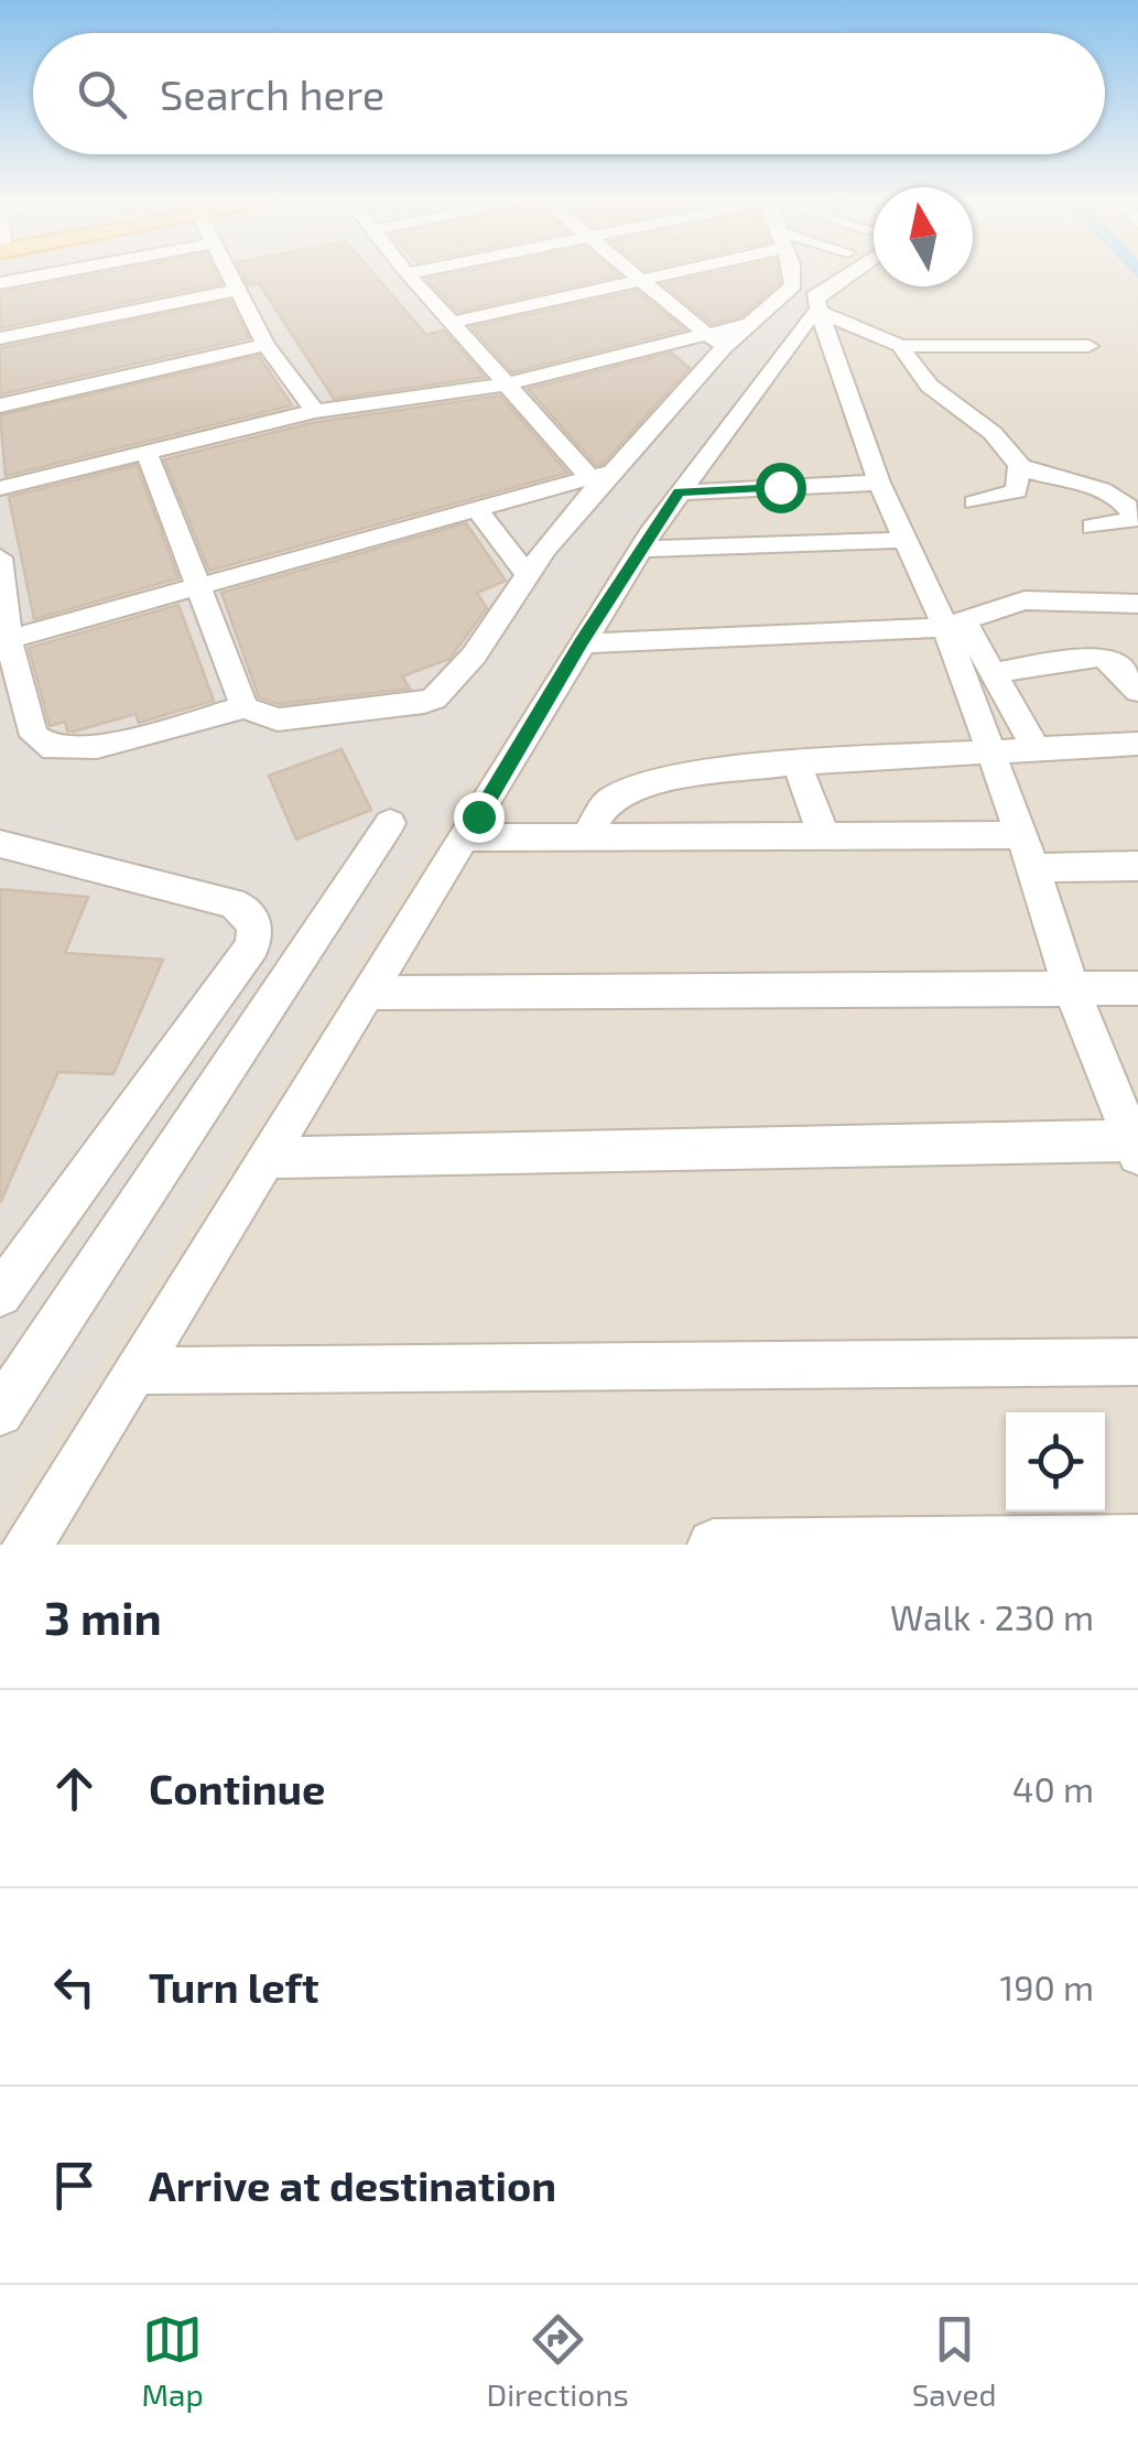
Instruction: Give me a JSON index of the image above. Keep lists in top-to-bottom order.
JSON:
{
  "north": "top",
  "page": {
    "search": "Search here",
    "heading": ["3 min", "Walk · 230 m"],
    "list": [
      ["Continue", "40 m"],
      ["Turn left", "190 m"],
      "Arrive at destination"
    ],
    "nav": ["Map", "Directions", "Saved"]
  }
}
